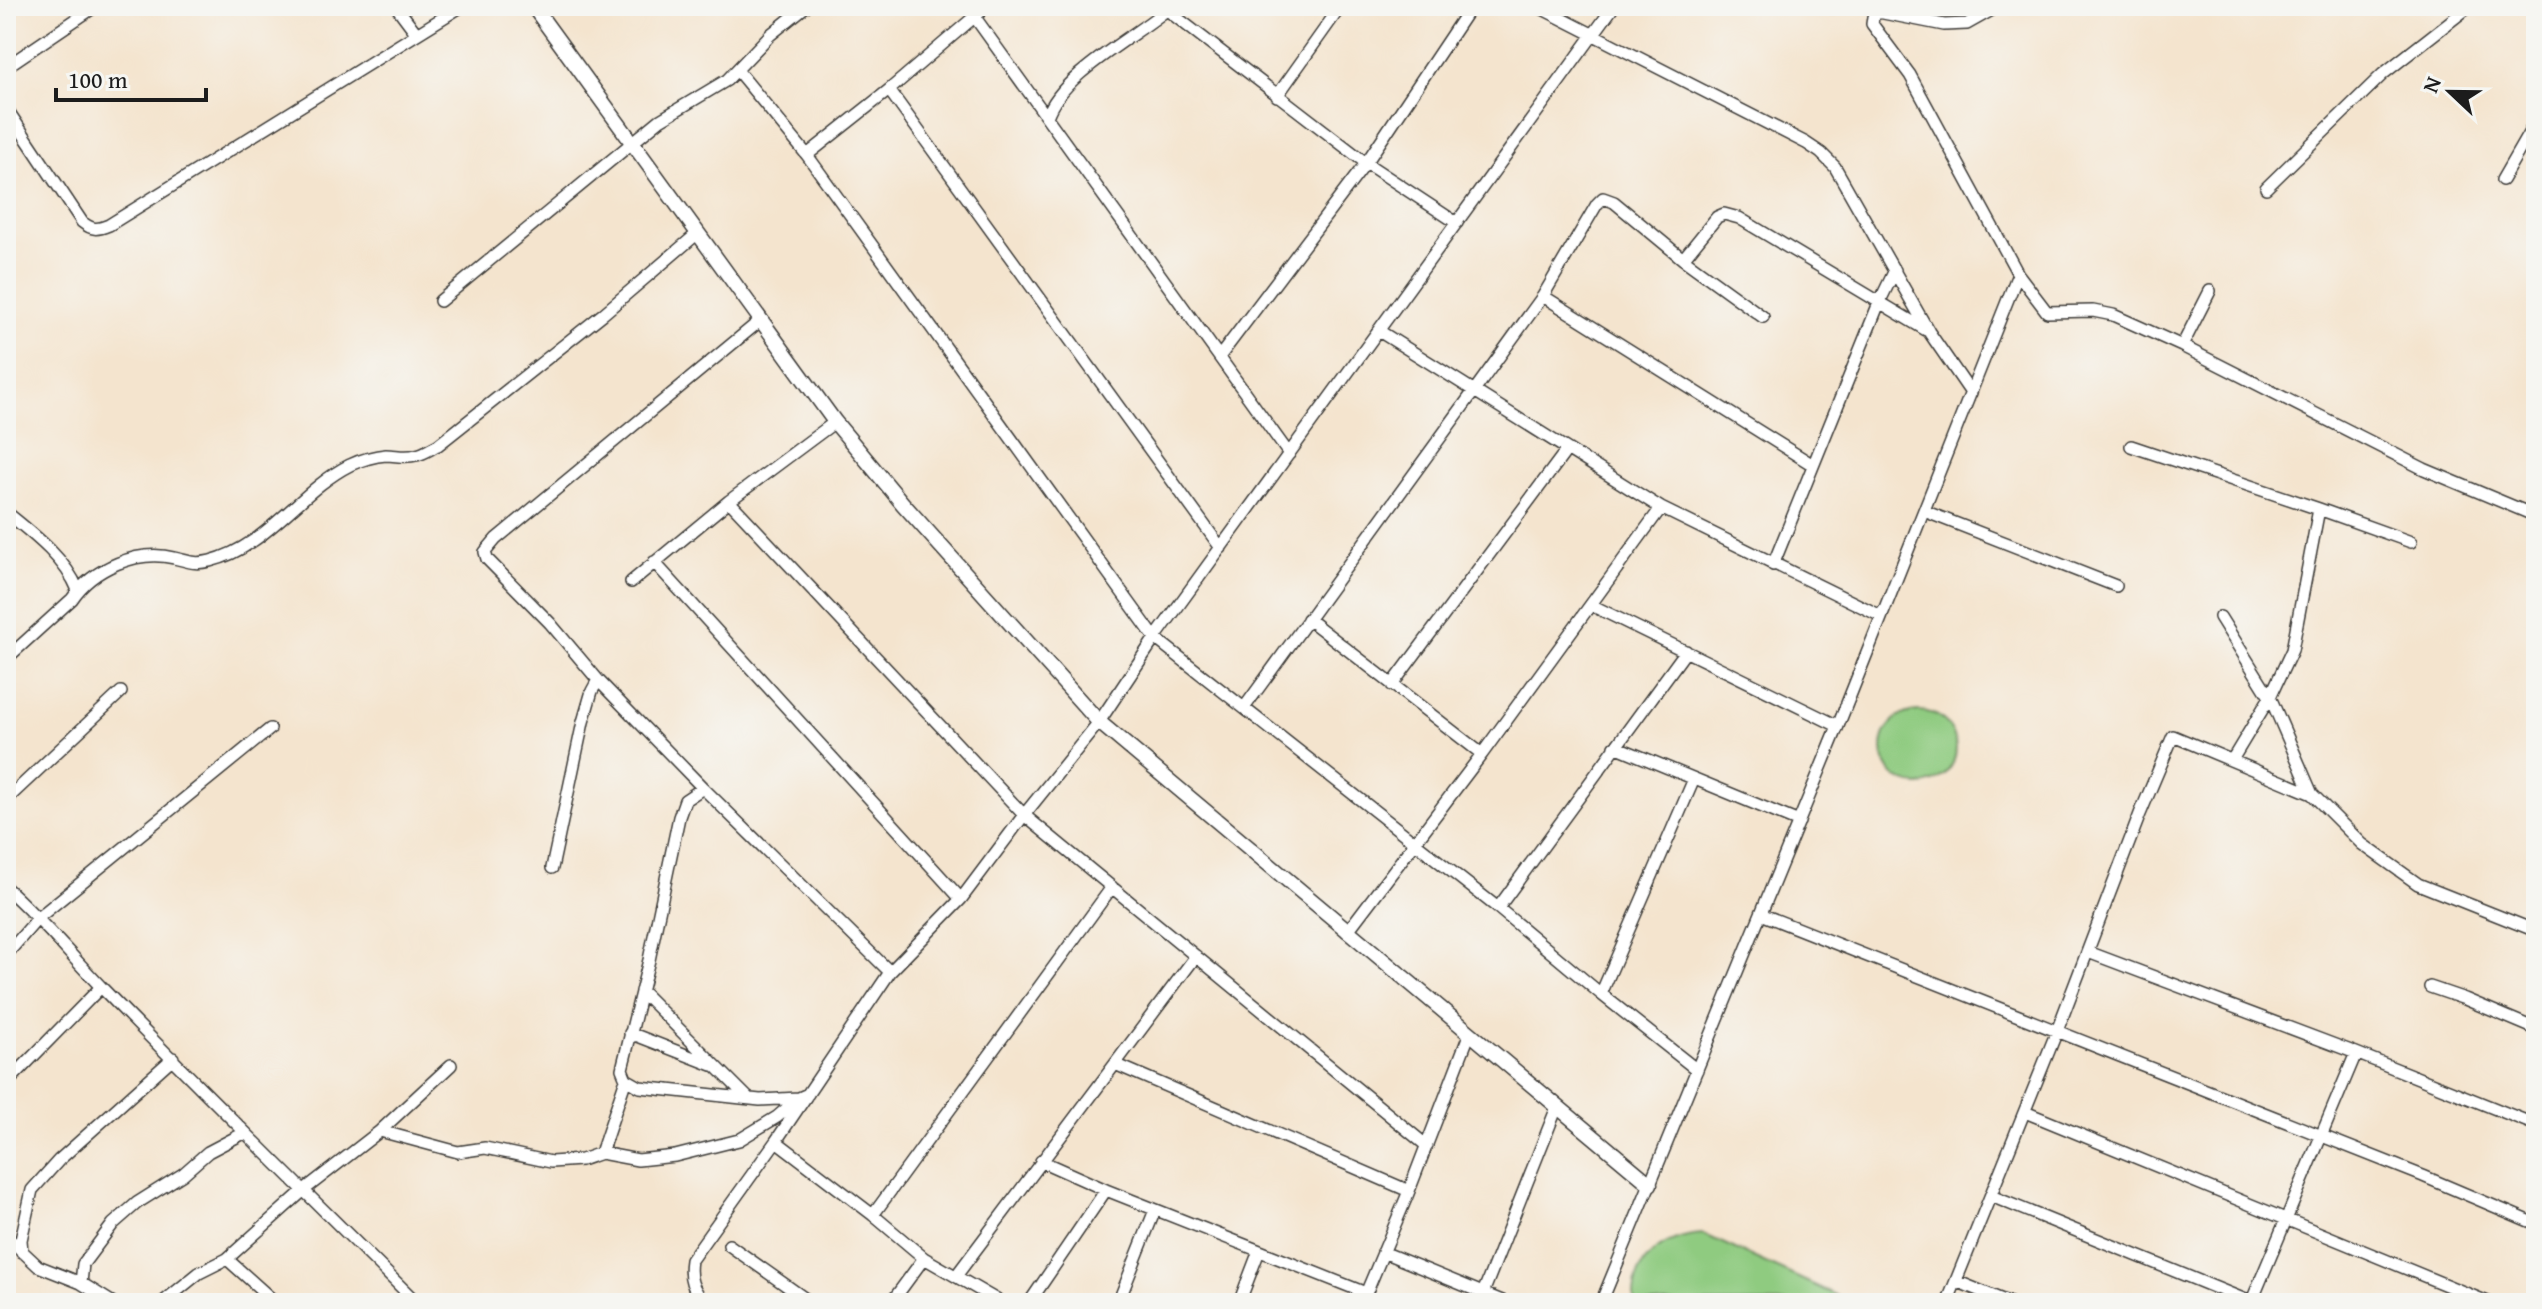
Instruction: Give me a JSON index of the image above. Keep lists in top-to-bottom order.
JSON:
{
  "scale_bar": "100 m",
  "north": "left"
}
